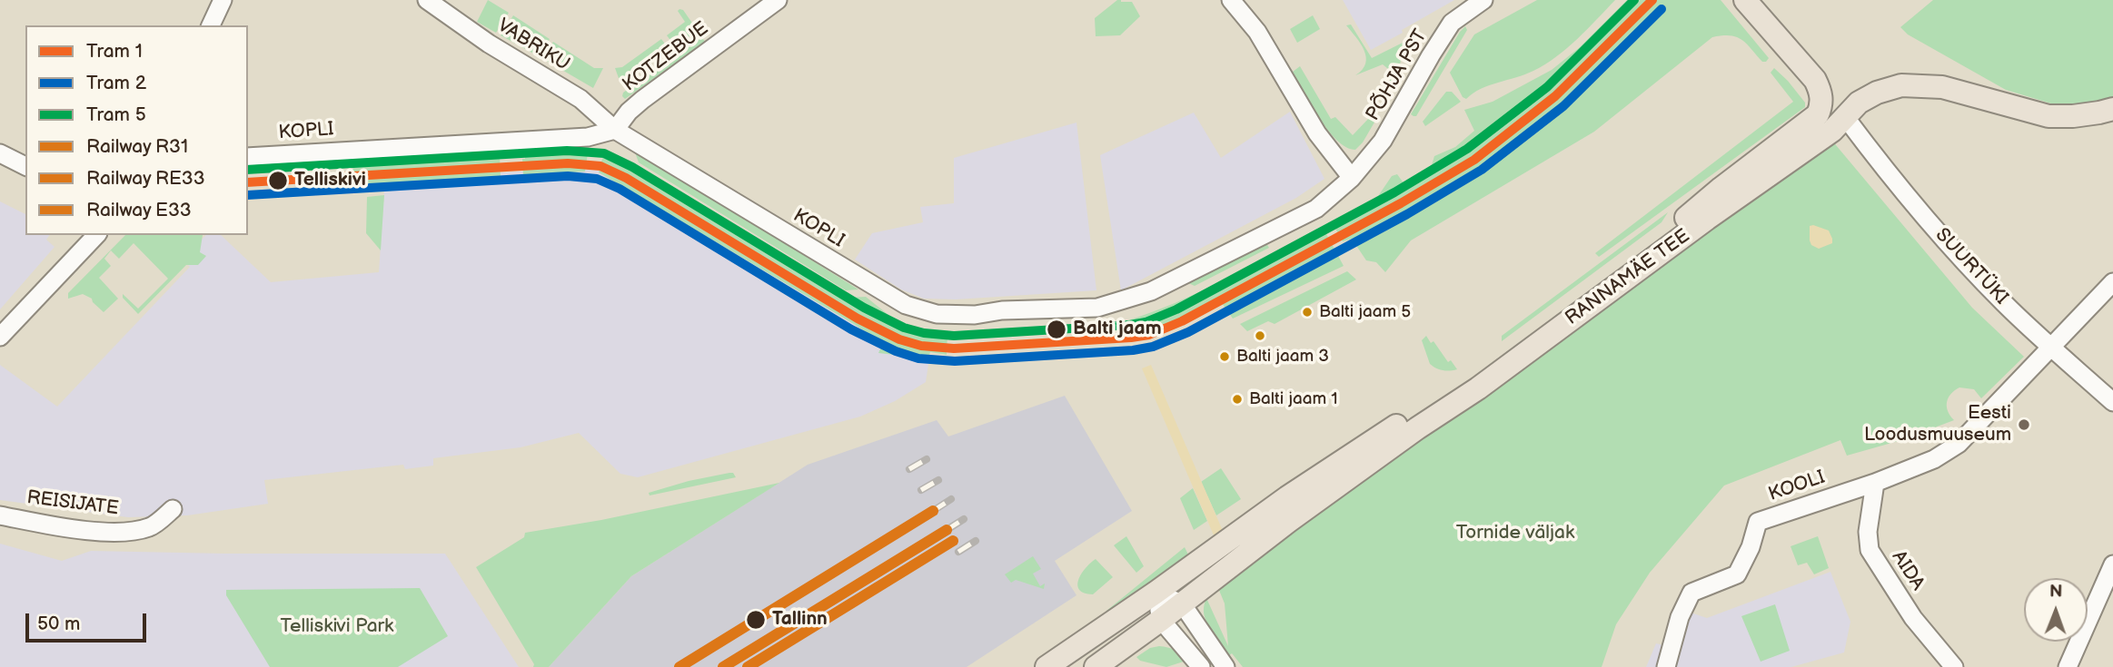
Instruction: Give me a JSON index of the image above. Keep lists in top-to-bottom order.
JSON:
{
  "streets": {
    "main road": ["RANNAMÄE TEE"],
    "street": [
      "VABRIKU",
      "KOTZEBUE",
      "PÕHJA PST",
      "KOPLI",
      "SUURTÜKI",
      "KOOLI",
      "REISIJATE",
      "AIDA"
    ]
  },
  "crossings": [
    ["VABRIKU", "KOTZEBUE"],
    ["VABRIKU", "KOPLI"],
    ["KOTZEBUE", "KOPLI"],
    ["PÕHJA PST", "KOPLI"],
    ["SUURTÜKI", "RANNAMÄE TEE"],
    ["KOOLI", "AIDA"]
  ],
  "parks": ["Tornide väljak", "Telliskivi Park"],
  "places": [
    "Telliskivi",
    "Balti jaam 5",
    "Balti jaam",
    "Balti jaam 3",
    "Balti jaam 1",
    "Eesti Loodusmuuseum",
    "Tallinn"
  ],
  "lines": [
    "tram line 1",
    "tram line 5",
    "tram line 2",
    "rail line R31",
    "rail line RE33",
    "rail line E33"
  ],
  "legend": [
    "Tram 1",
    "Tram 2",
    "Tram 5",
    "Railway R31",
    "Railway RE33",
    "Railway E33"
  ],
  "scale_bar": "50 m",
  "north": "top"
}
